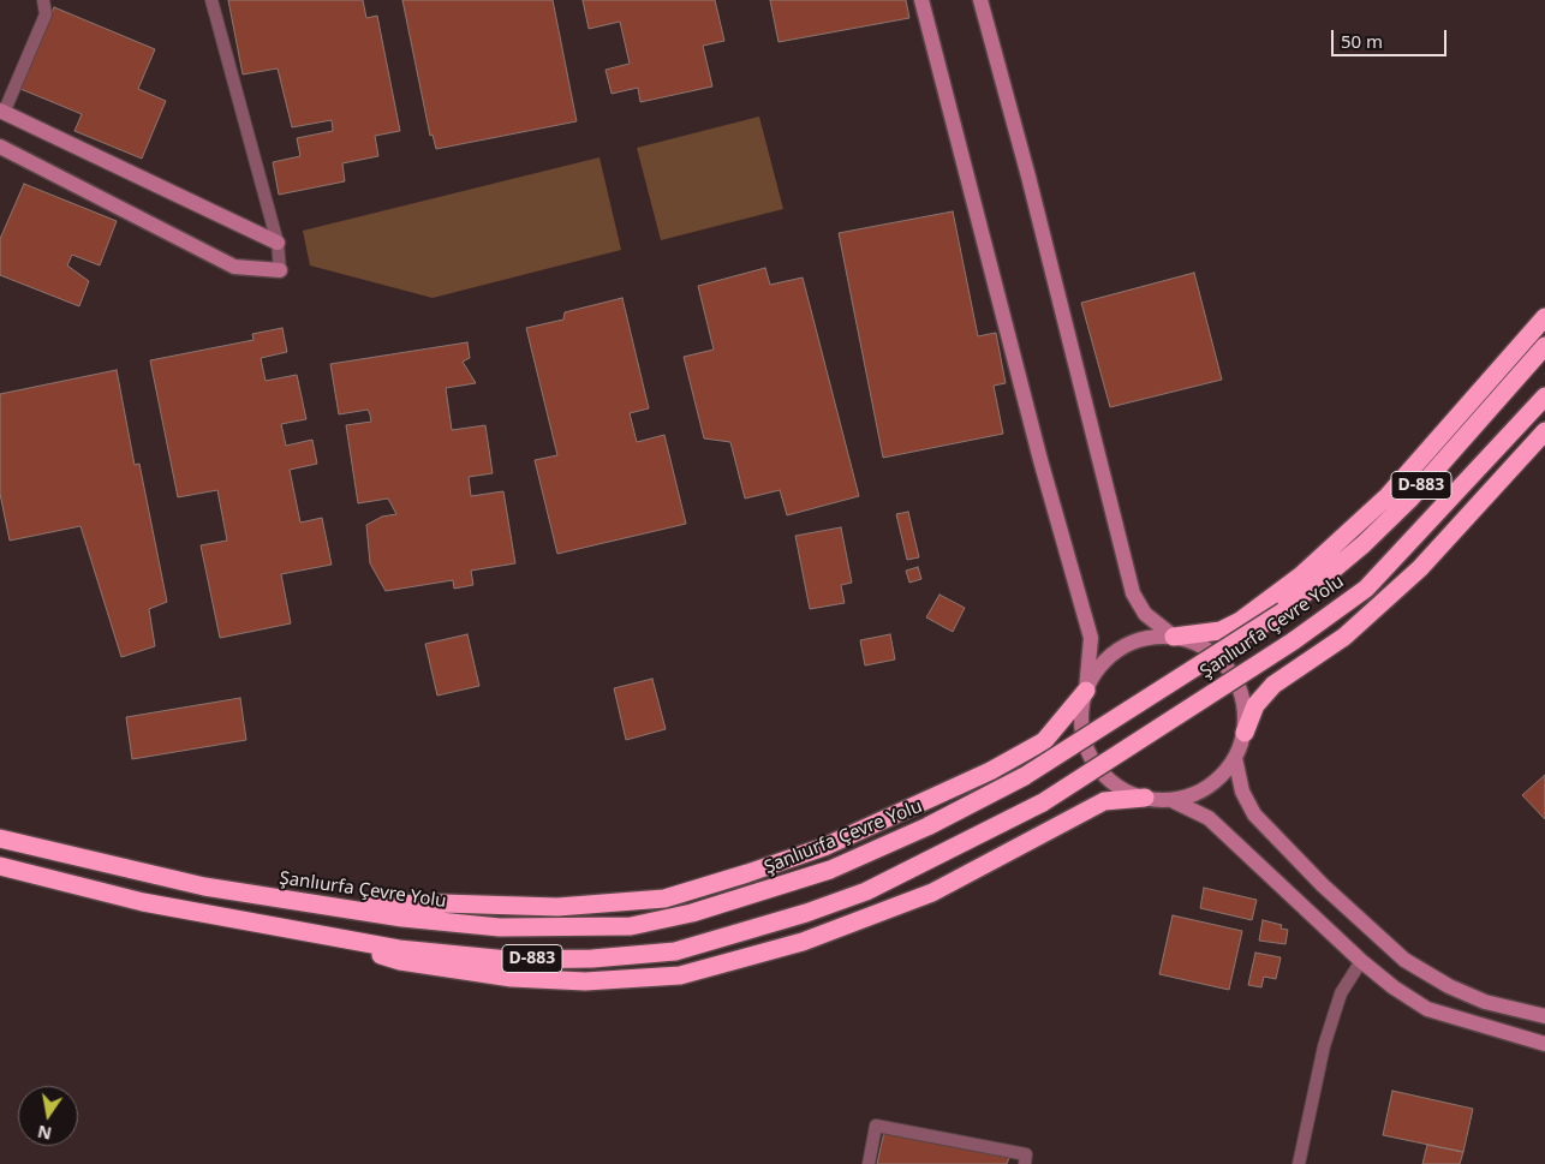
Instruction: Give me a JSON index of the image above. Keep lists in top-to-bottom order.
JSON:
{
  "streets": {
    "highway": ["D-883", "Şanlıurfa Çevre Yolu"]
  },
  "scale_bar": "50 m",
  "north": "bottom"
}
